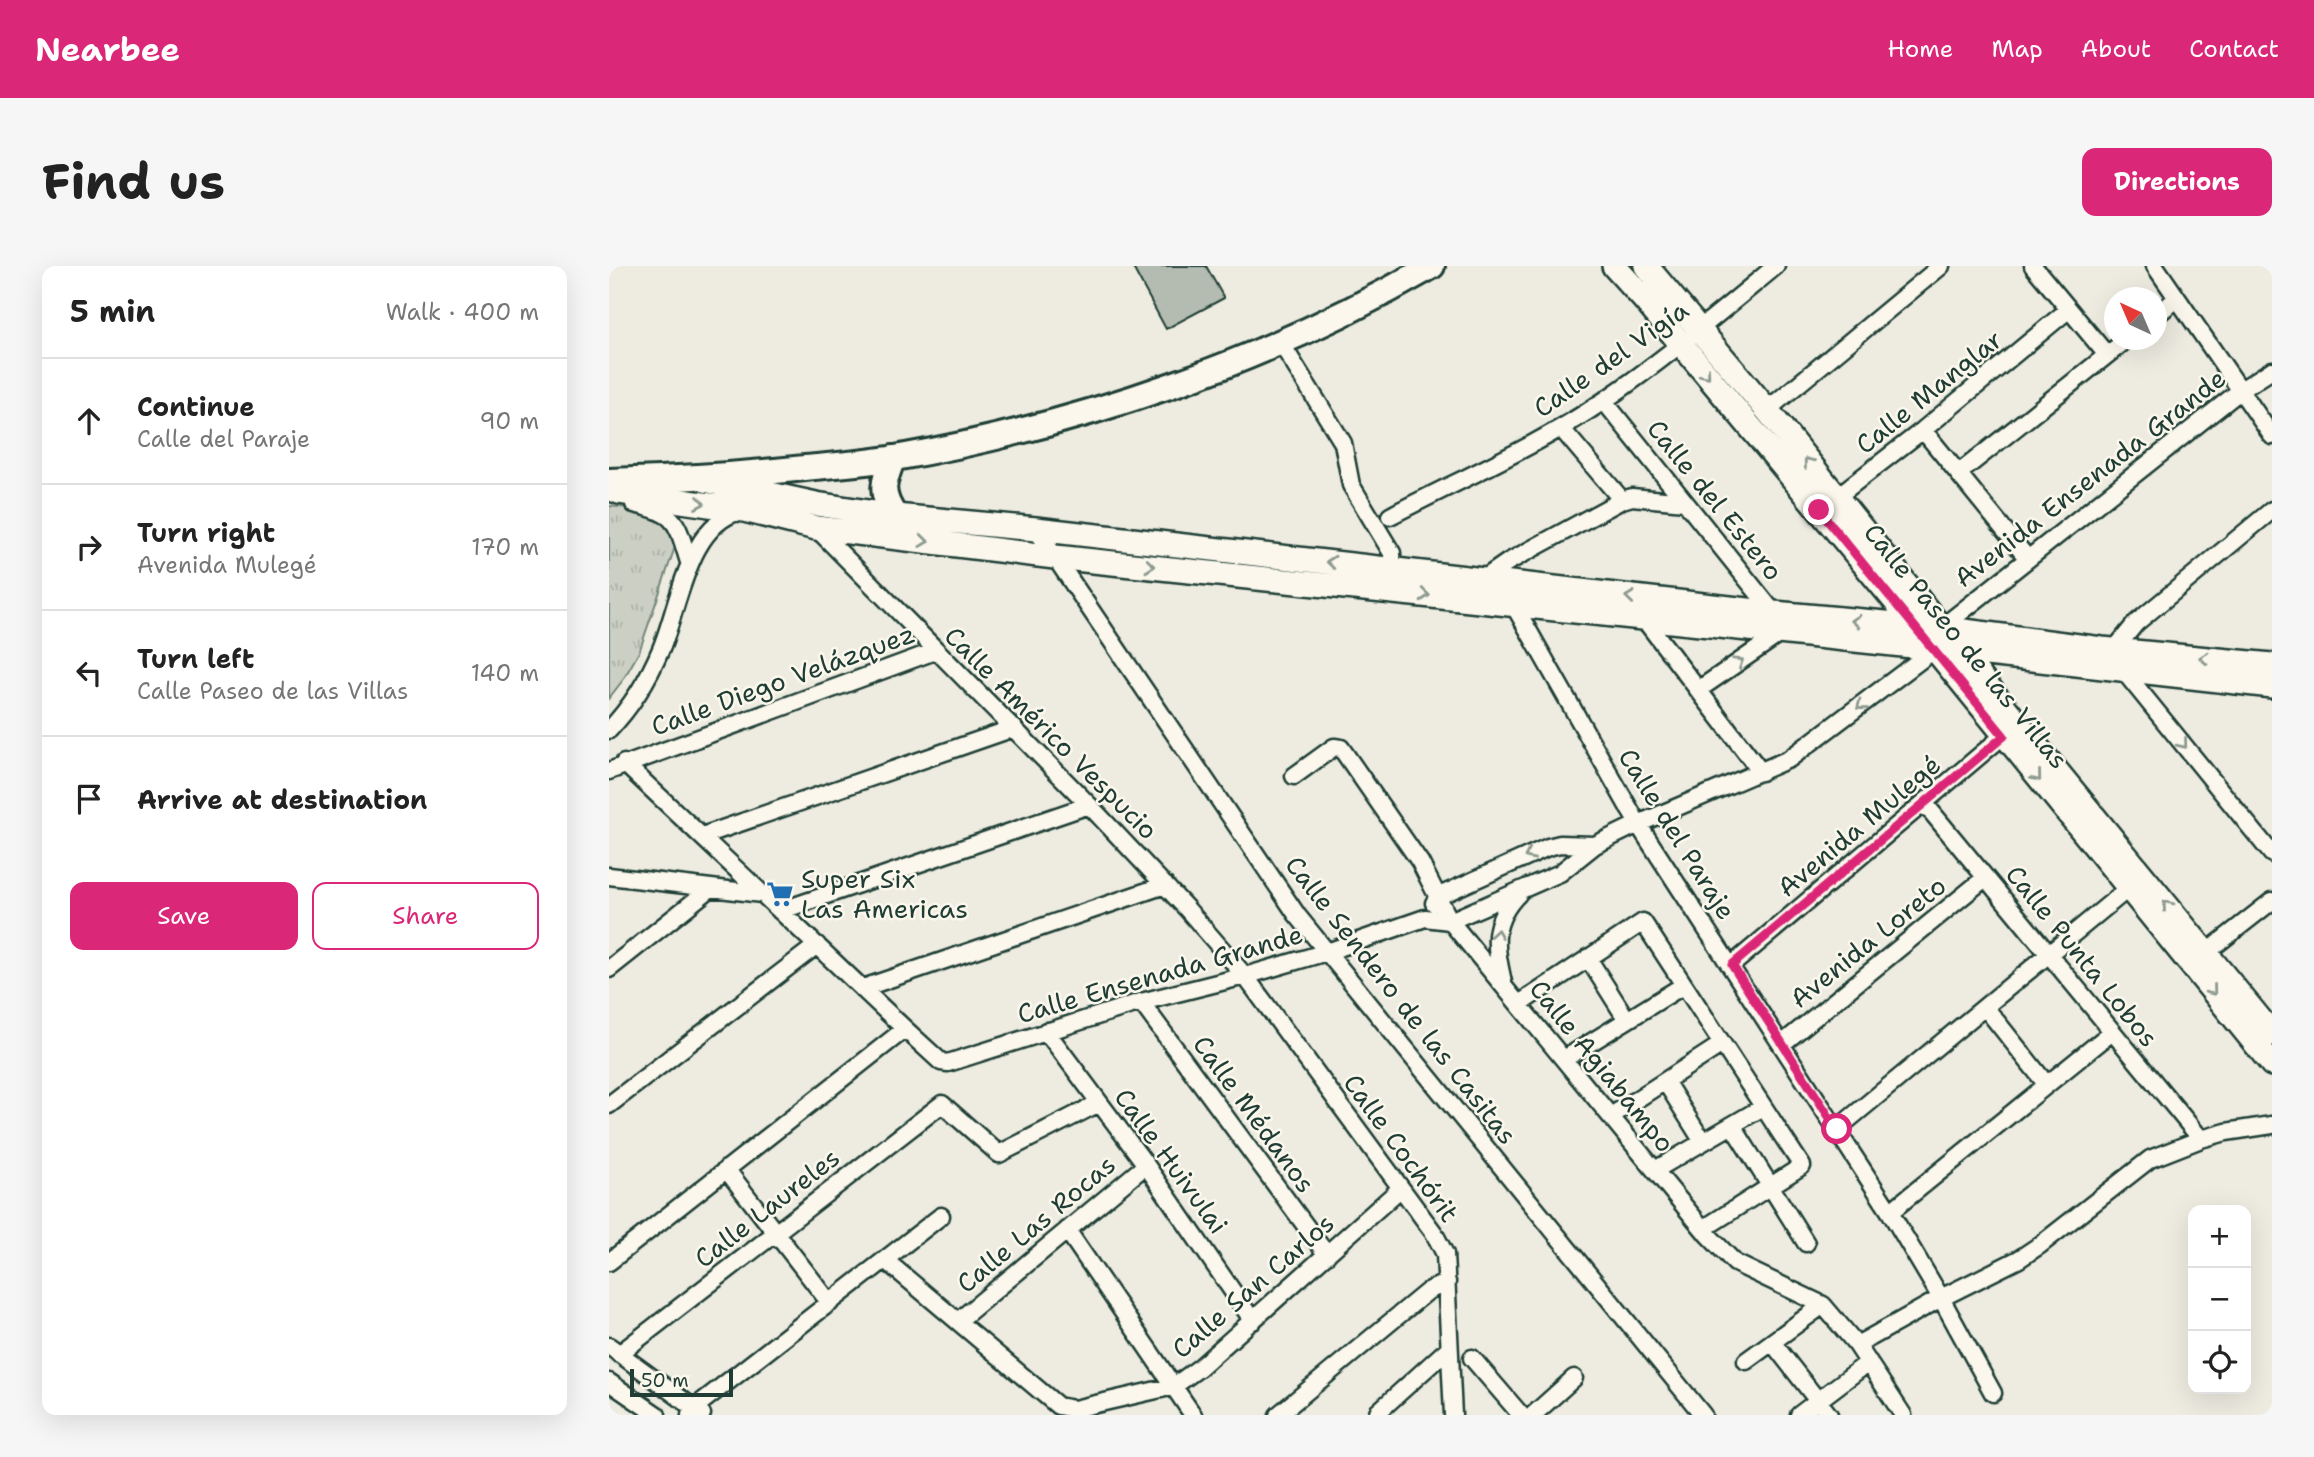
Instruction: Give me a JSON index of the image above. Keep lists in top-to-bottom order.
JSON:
{
  "streets": {
    "street": [
      "Calle del Vigía",
      "Calle Manglar",
      "Avenida Ensenada Grande",
      "Calle del Estero",
      "Calle Paseo de las Villas",
      "Calle Diego Velázquez",
      "Calle Américo Vespucio",
      "Avenida Mulegé",
      "Calle del Paraje",
      "Avenida Loreto",
      "Calle Punta Lobos",
      "Calle Ensenada Grande",
      "Calle Sendero de las Casitas",
      "Calle Agiabampo",
      "Calle Médanos",
      "Calle Cochórit",
      "Calle Huivulai",
      "Calle Laureles",
      "Calle Las Rocas",
      "Calle San Carlos"
    ]
  },
  "crossings": [
    ["Calle del Vigía", "Calle del Estero"],
    ["Calle del Vigía", "Calle Paseo de las Villas"],
    ["Calle Manglar", "Calle Paseo de las Villas"],
    ["Avenida Ensenada Grande", "Calle Paseo de las Villas"],
    ["Calle Paseo de las Villas", "Avenida Mulegé"],
    ["Calle Diego Velázquez", "Calle Américo Vespucio"],
    ["Calle Américo Vespucio", "Calle Ensenada Grande"],
    ["Calle Américo Vespucio", "Calle Cochórit"],
    ["Avenida Mulegé", "Calle del Paraje"],
    ["Avenida Mulegé", "Calle Punta Lobos"],
    ["Calle del Paraje", "Avenida Loreto"],
    ["Avenida Loreto", "Calle Punta Lobos"],
    ["Calle Ensenada Grande", "Calle Sendero de las Casitas"],
    ["Calle Ensenada Grande", "Calle Agiabampo"],
    ["Calle Ensenada Grande", "Calle Médanos"],
    ["Calle Ensenada Grande", "Calle Cochórit"],
    ["Calle Ensenada Grande", "Calle Huivulai"],
    ["Calle Médanos", "Calle San Carlos"],
    ["Calle Cochórit", "Calle San Carlos"],
    ["Calle Huivulai", "Calle Laureles"],
    ["Calle Huivulai", "Calle Las Rocas"],
    ["Calle Huivulai", "Calle San Carlos"],
    ["Calle Las Rocas", "Calle San Carlos"]
  ],
  "places": {
    "supermarket": ["Super Six Las Americas"]
  },
  "scale_bar": "50 m",
  "north": "top left",
  "page": {
    "header": "Nearbee",
    "nav": [
      "Home",
      "Map",
      "About",
      "Contact"
    ],
    "buttons": [
      "Directions",
      ["Save", "Share"]
    ],
    "title": "Find us",
    "heading": ["5 min", "Walk · 400 m"],
    "list": [
      ["Continue", "Calle del Paraje", "90 m"],
      ["Turn right", "Avenida Mulegé", "170 m"],
      ["Turn left", "Calle Paseo de las Villas", "140 m"],
      "Arrive at destination"
    ],
    "map_buttons": ["+", "−"],
    "scale": "50 m"
  }
}
